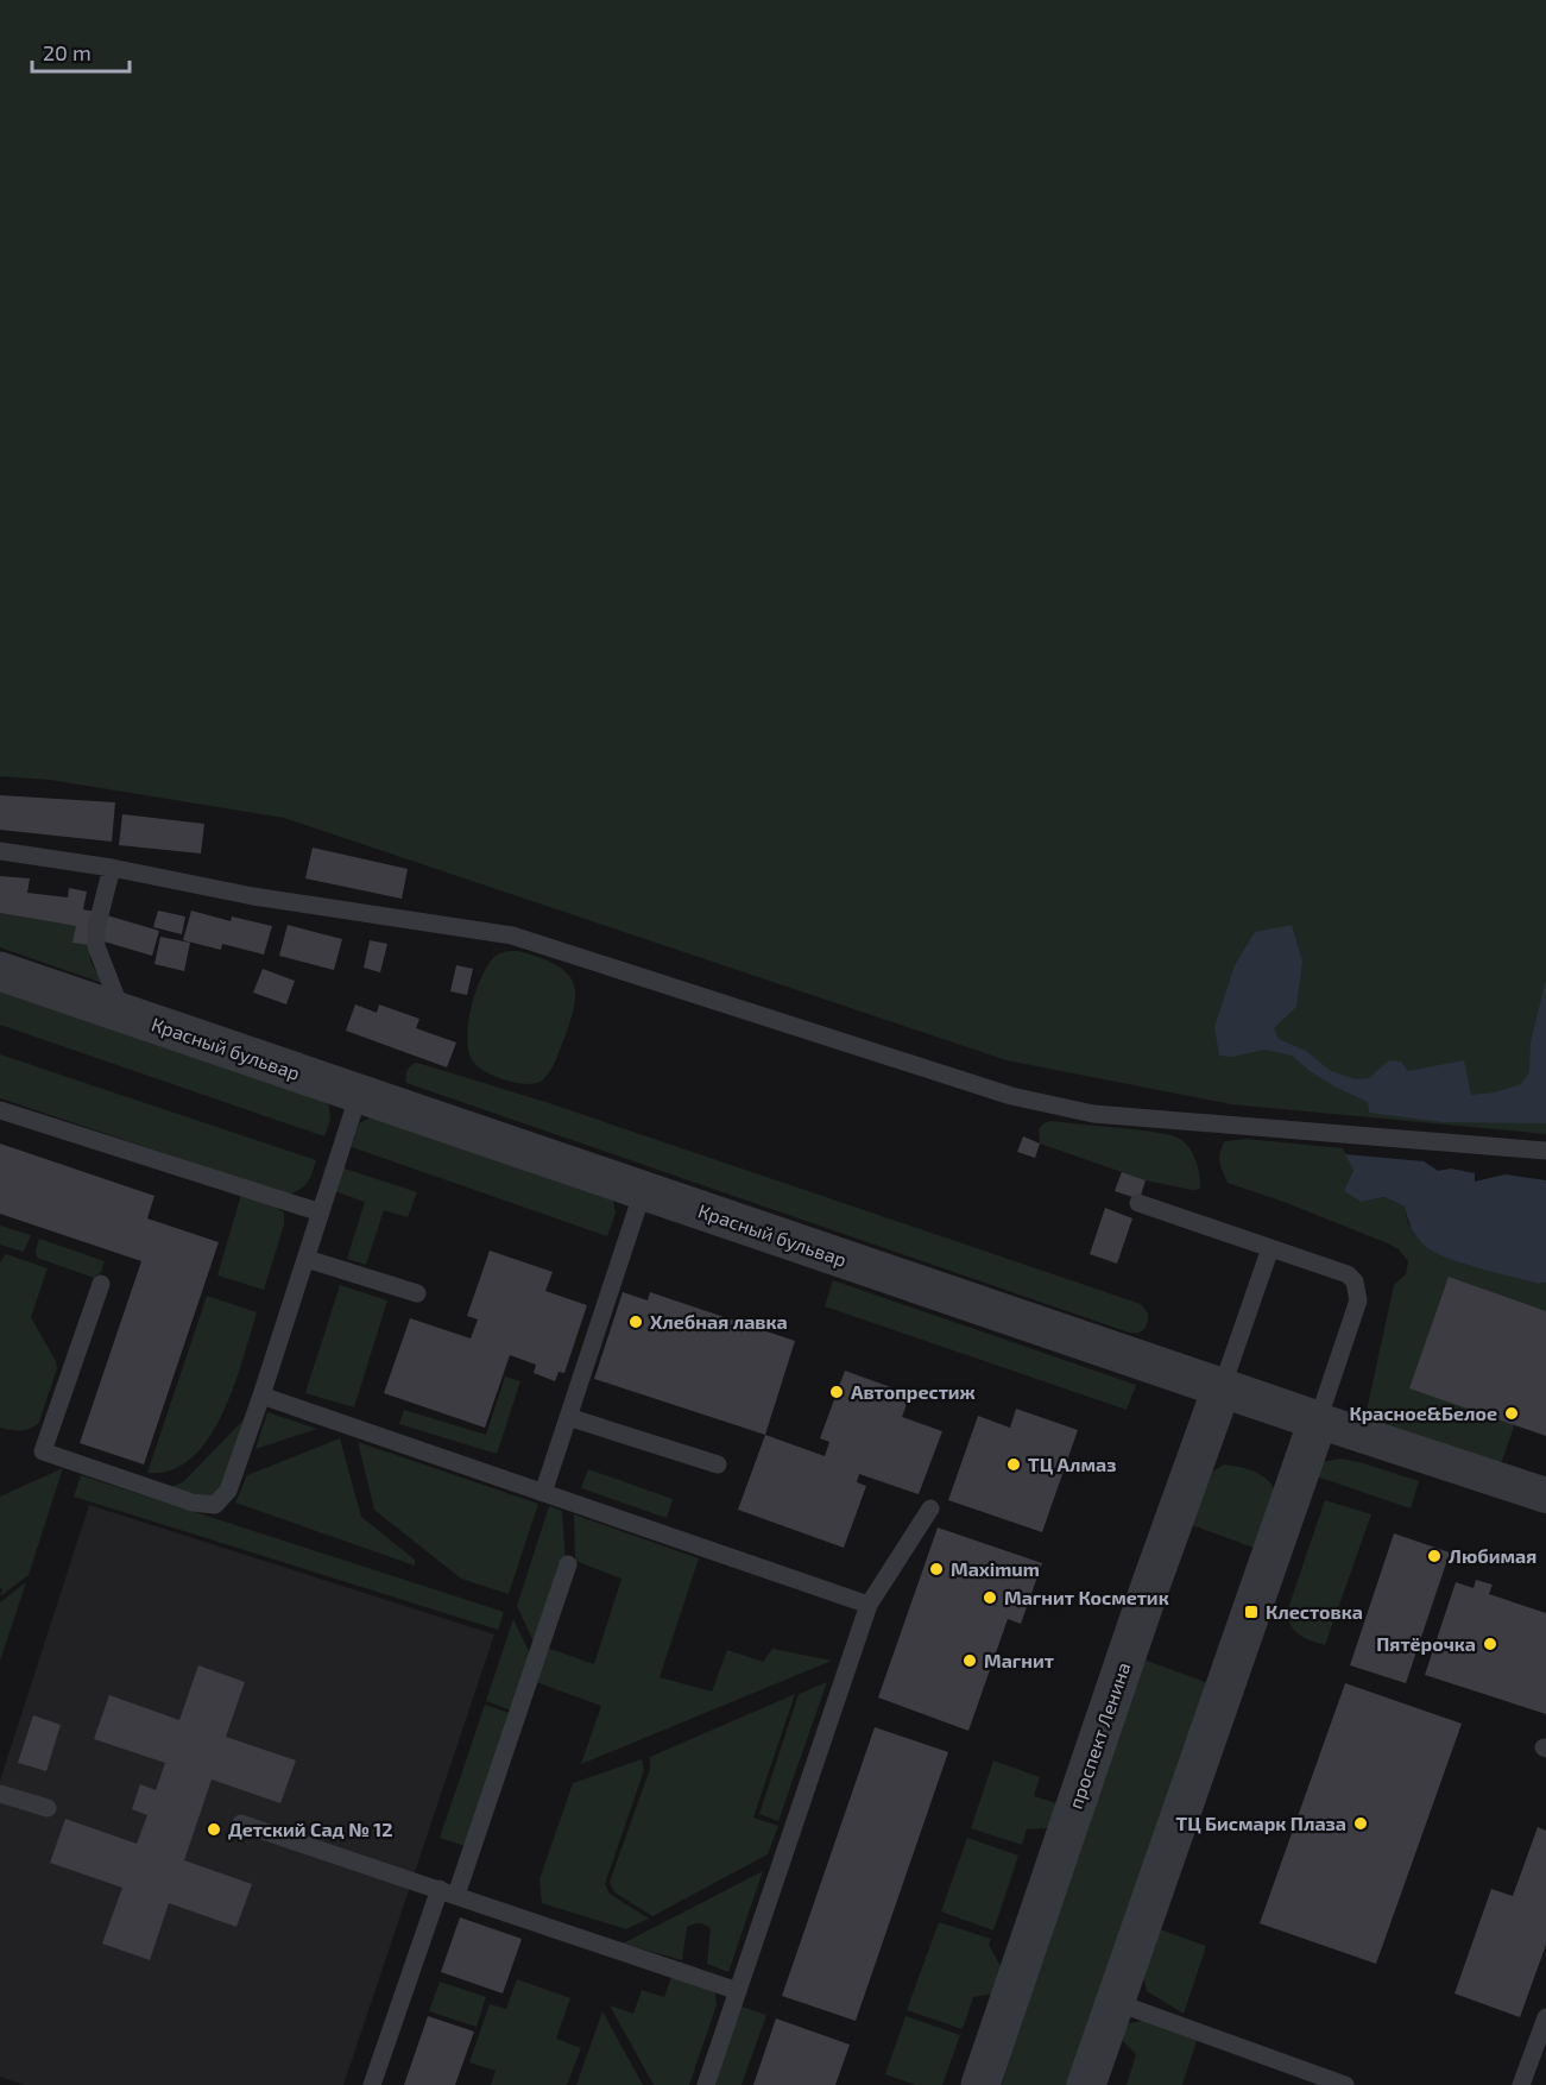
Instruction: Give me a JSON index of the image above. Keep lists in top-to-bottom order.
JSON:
{
  "streets": {
    "street": ["Красный бульвар", "проспект Ленина"]
  },
  "crossings": [
    ["Красный бульвар", "проспект Ленина"]
  ],
  "places": {
    "other": [
      "Хлебная лавка",
      "Автопрестиж",
      "Красное&Белое",
      "ТЦ Алмаз",
      "Любимая",
      "Maximum",
      "Магнит Косметик",
      "Пятёрочка",
      "Магнит",
      "ТЦ Бисмарк Плаза",
      "Детский Сад № 12"
    ],
    "transit": ["Клестовка"]
  },
  "scale_bar": "20 m"
}
